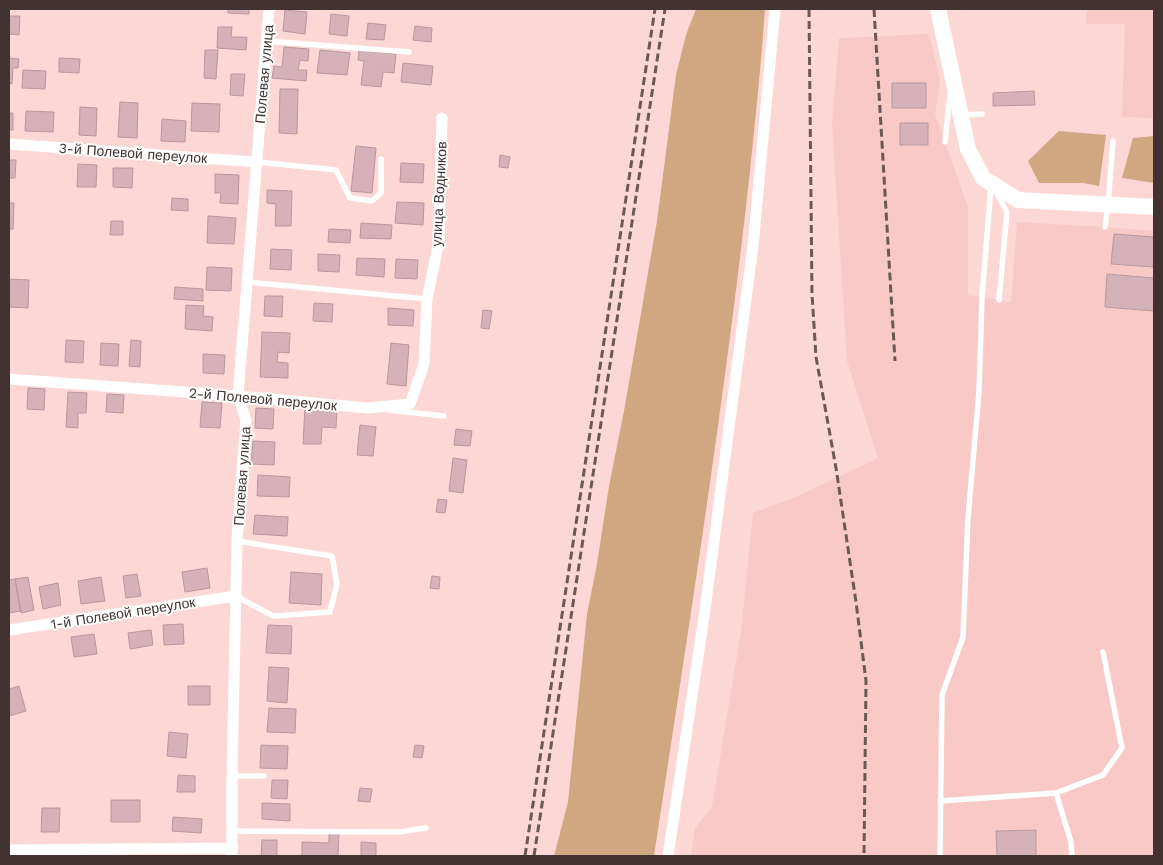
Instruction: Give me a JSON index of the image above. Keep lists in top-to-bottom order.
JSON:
{
  "streets": {
    "street": [
      "Полевая улица",
      "3-й Полевой переулок",
      "улица Водников",
      "2-й Полевой переулок",
      "1-й Полевой переулок"
    ]
  },
  "crossings": [
    ["Полевая улица", "3-й Полевой переулок"],
    ["Полевая улица", "2-й Полевой переулок"],
    ["Полевая улица", "1-й Полевой переулок"],
    ["улица Водников", "2-й Полевой переулок"]
  ]
}
